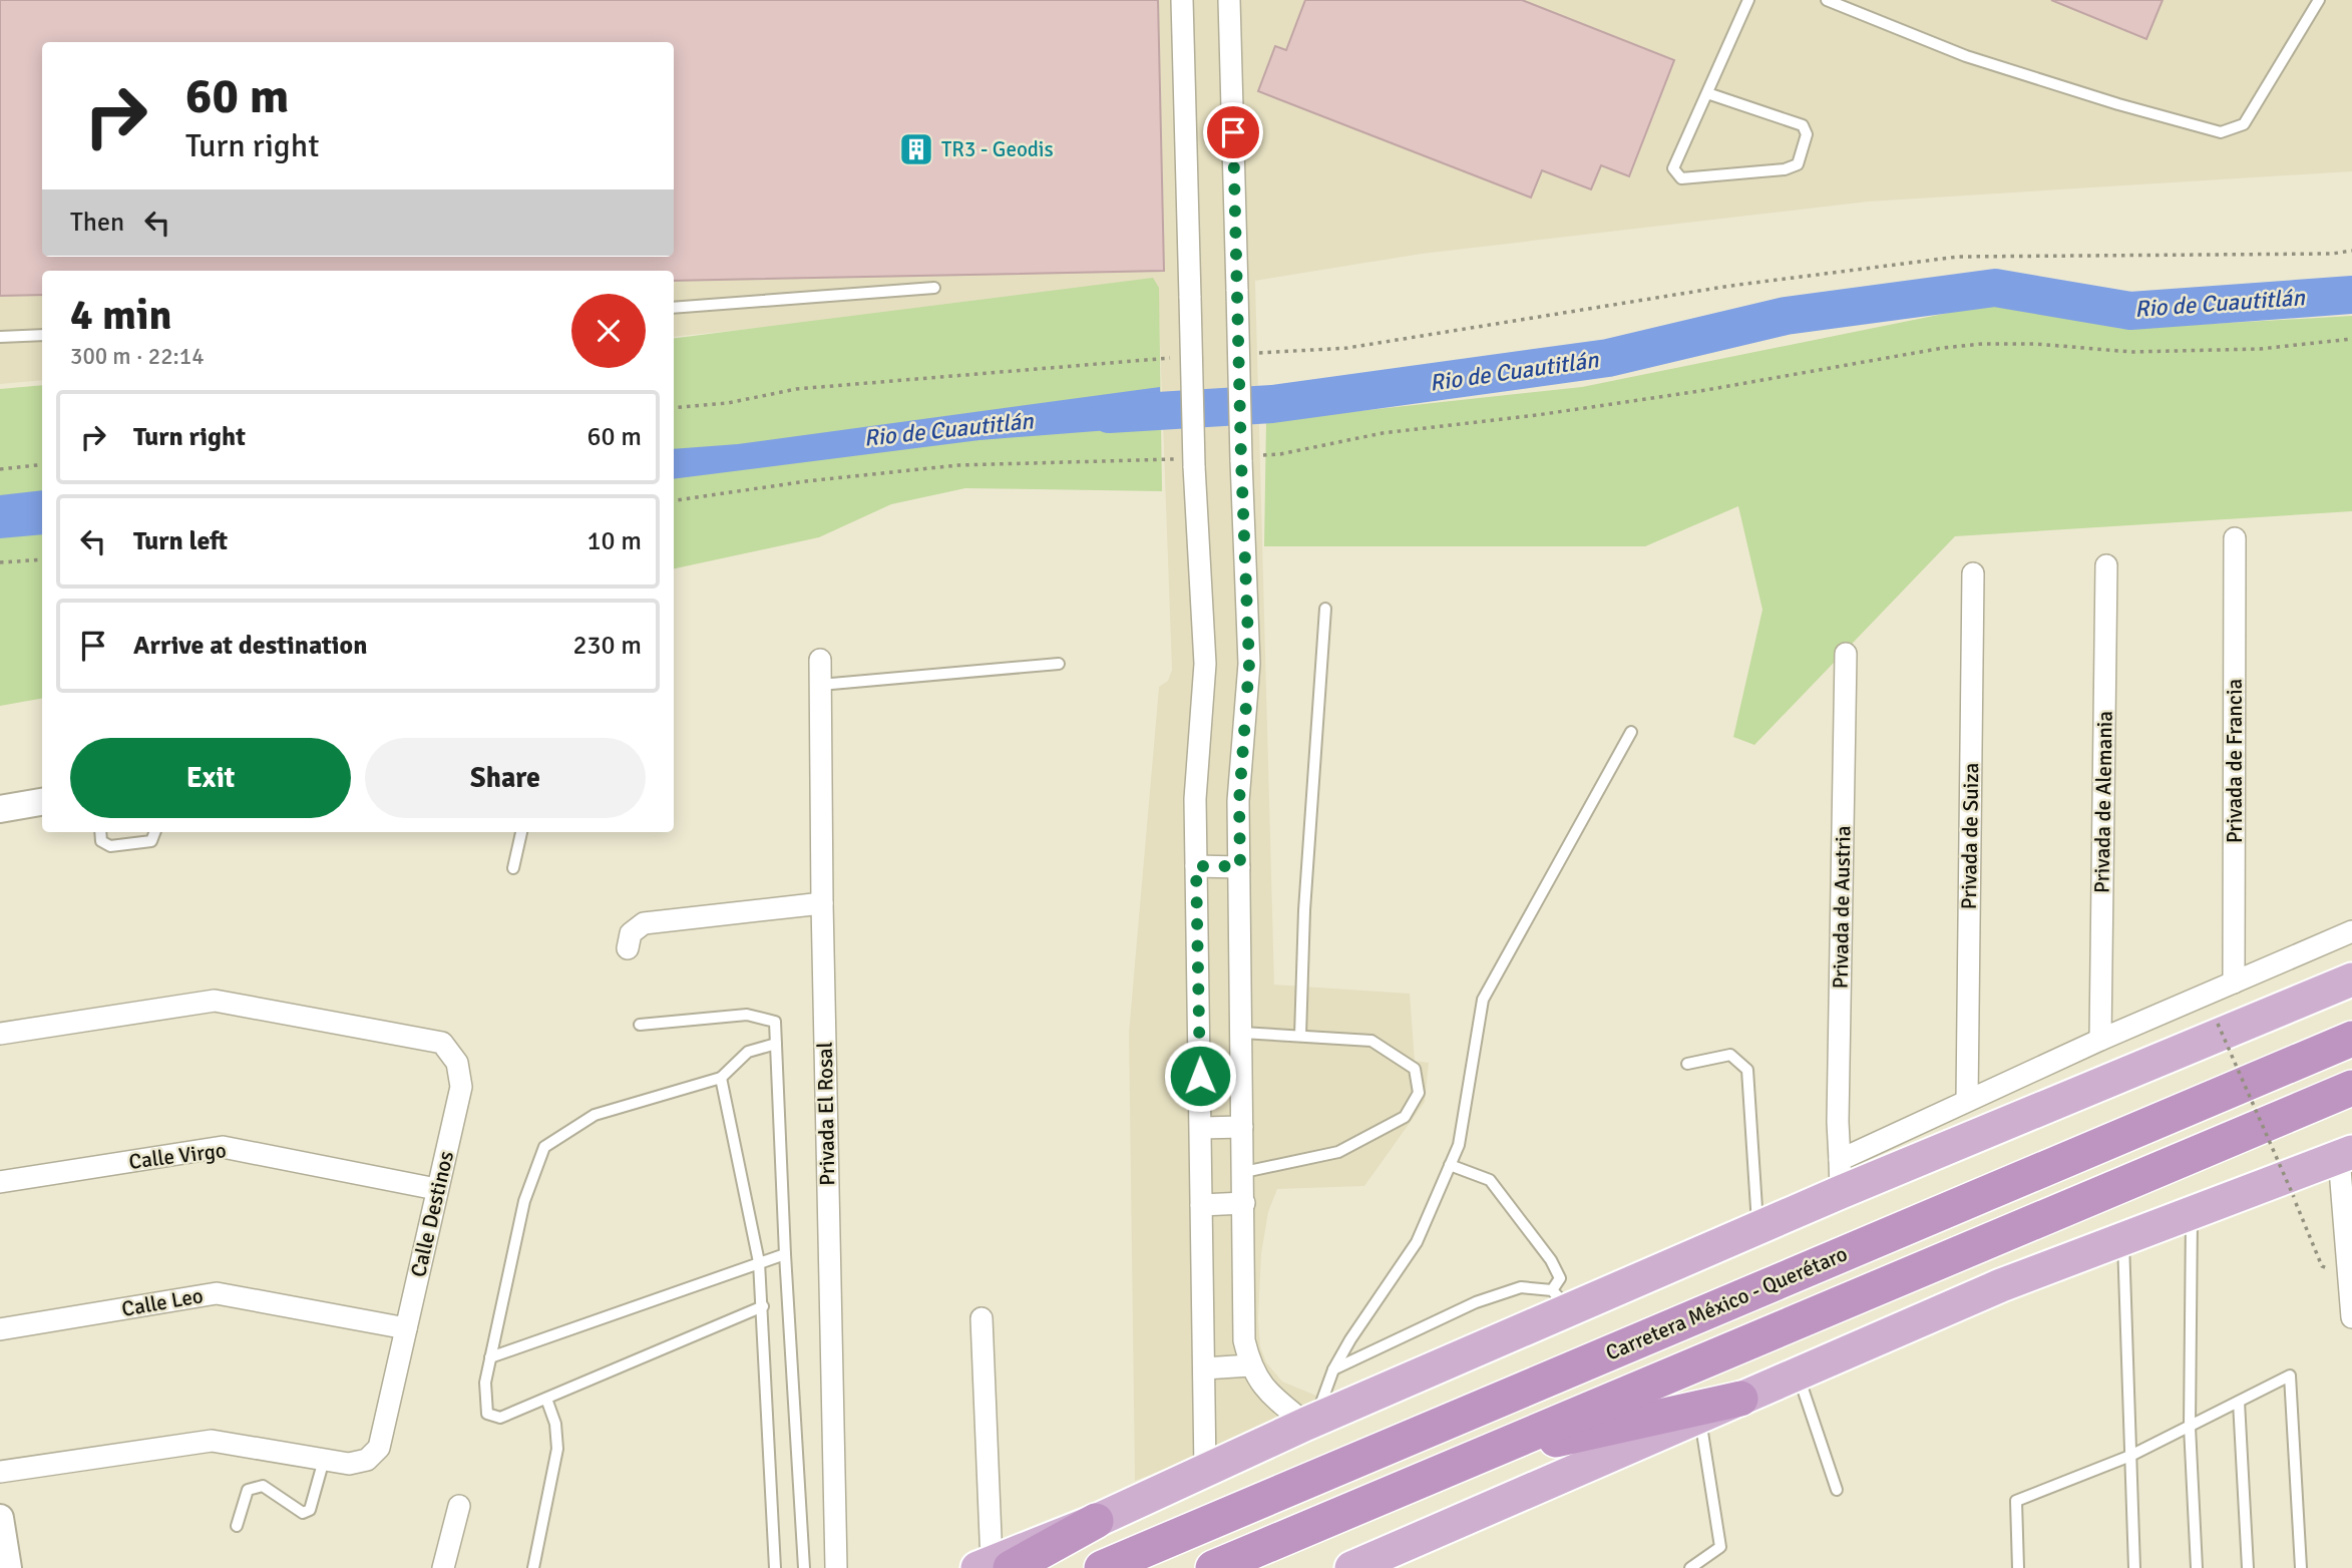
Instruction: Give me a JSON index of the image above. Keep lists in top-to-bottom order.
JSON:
{
  "streets": {
    "highway": ["Carretera México - Querétaro"],
    "street": [
      "Privada de Francia",
      "Privada de Alemania",
      "Privada de Suiza",
      "Privada de Austria",
      "Privada El Rosal",
      "Calle Virgo",
      "Calle Destinos",
      "Calle Leo"
    ]
  },
  "crossings": [
    ["Calle Virgo", "Calle Destinos"],
    ["Calle Destinos", "Calle Leo"]
  ],
  "water": ["Rio de Cuautitlán"],
  "places": {
    "building": ["TR3 - Geodis"]
  },
  "page": {
    "turn": ["60 m", "Turn right"],
    "then": "Then",
    "heading": ["4 min", "300 m · 22:14"],
    "list": [
      {
        "name": "Turn right",
        "value": "60 m"
      },
      {
        "name": "Turn left",
        "value": "10 m"
      },
      {
        "name": "Arrive at destination",
        "value": "230 m"
      }
    ],
    "buttons": ["Exit", "Share"]
  }
}
